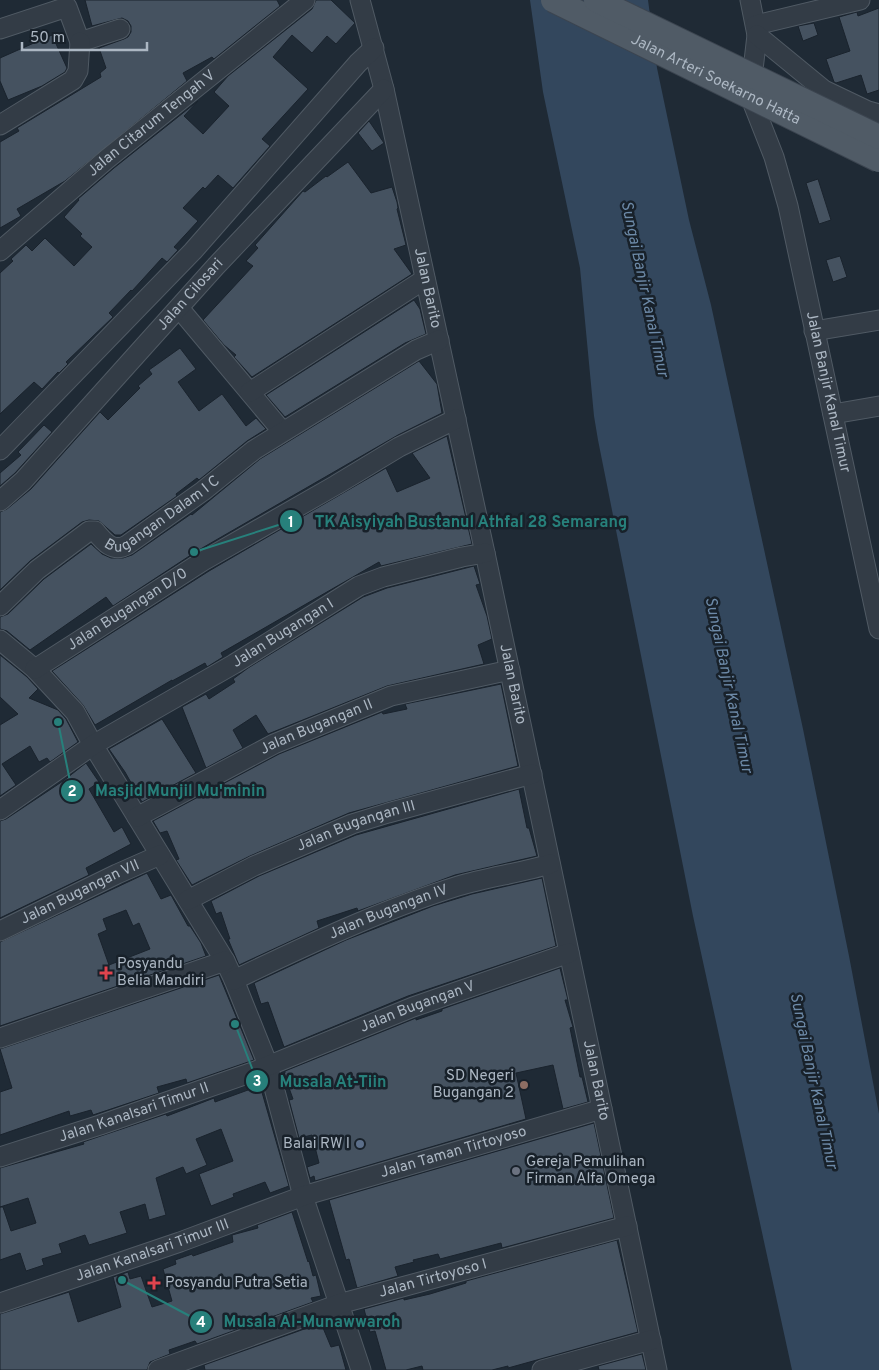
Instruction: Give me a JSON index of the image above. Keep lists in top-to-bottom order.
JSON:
{
  "streets": {
    "main road": ["Jalan Arteri Soekarno Hatta"],
    "street": [
      "Jalan Citarum Tengah V",
      "Jalan Barito",
      "Jalan Cilosari",
      "Jalan Banjir Kanal Timur",
      "Bugangan Dalam I C",
      "Jalan Bugangan D/0",
      "Jalan Bugangan I",
      "Jalan Bugangan II",
      "Jalan Bugangan III",
      "Jalan Bugangan VII",
      "Jalan Bugangan IV",
      "Jalan Bugangan V",
      "Jalan Kanalsari Timur II",
      "Jalan Taman Tirtoyoso",
      "Jalan Kanalsari Timur III",
      "Jalan Tirtoyoso I"
    ]
  },
  "crossings": [
    ["Jalan Barito", "Jalan Cilosari"],
    ["Jalan Barito", "Jalan Bugangan D/0"],
    ["Jalan Barito", "Jalan Bugangan I"],
    ["Jalan Barito", "Jalan Bugangan II"],
    ["Jalan Barito", "Jalan Bugangan III"],
    ["Jalan Barito", "Jalan Bugangan IV"],
    ["Jalan Barito", "Jalan Bugangan V"],
    ["Jalan Barito", "Jalan Taman Tirtoyoso"],
    ["Jalan Barito", "Jalan Tirtoyoso I"],
    ["Jalan Bugangan V", "Jalan Kanalsari Timur II"],
    ["Jalan Taman Tirtoyoso", "Jalan Kanalsari Timur III"]
  ],
  "water": ["Sungai Banjir Kanal Timur"],
  "places": {
    "other": [
      "TK Aisyiyah Bustanul Athfal 28 Semarang",
      "Masjid Munjil Mu'minin",
      "Musala At-Tiin",
      "SD Negeri Bugangan 2",
      "Balai RW I",
      "Gereja Pemulihan Firman Alfa Omega",
      "Musala Al-Munawwaroh"
    ],
    "health": ["Posyandu Belia Mandiri", "Posyandu Putra Setia"]
  },
  "scale_bar": "50 m"
}
